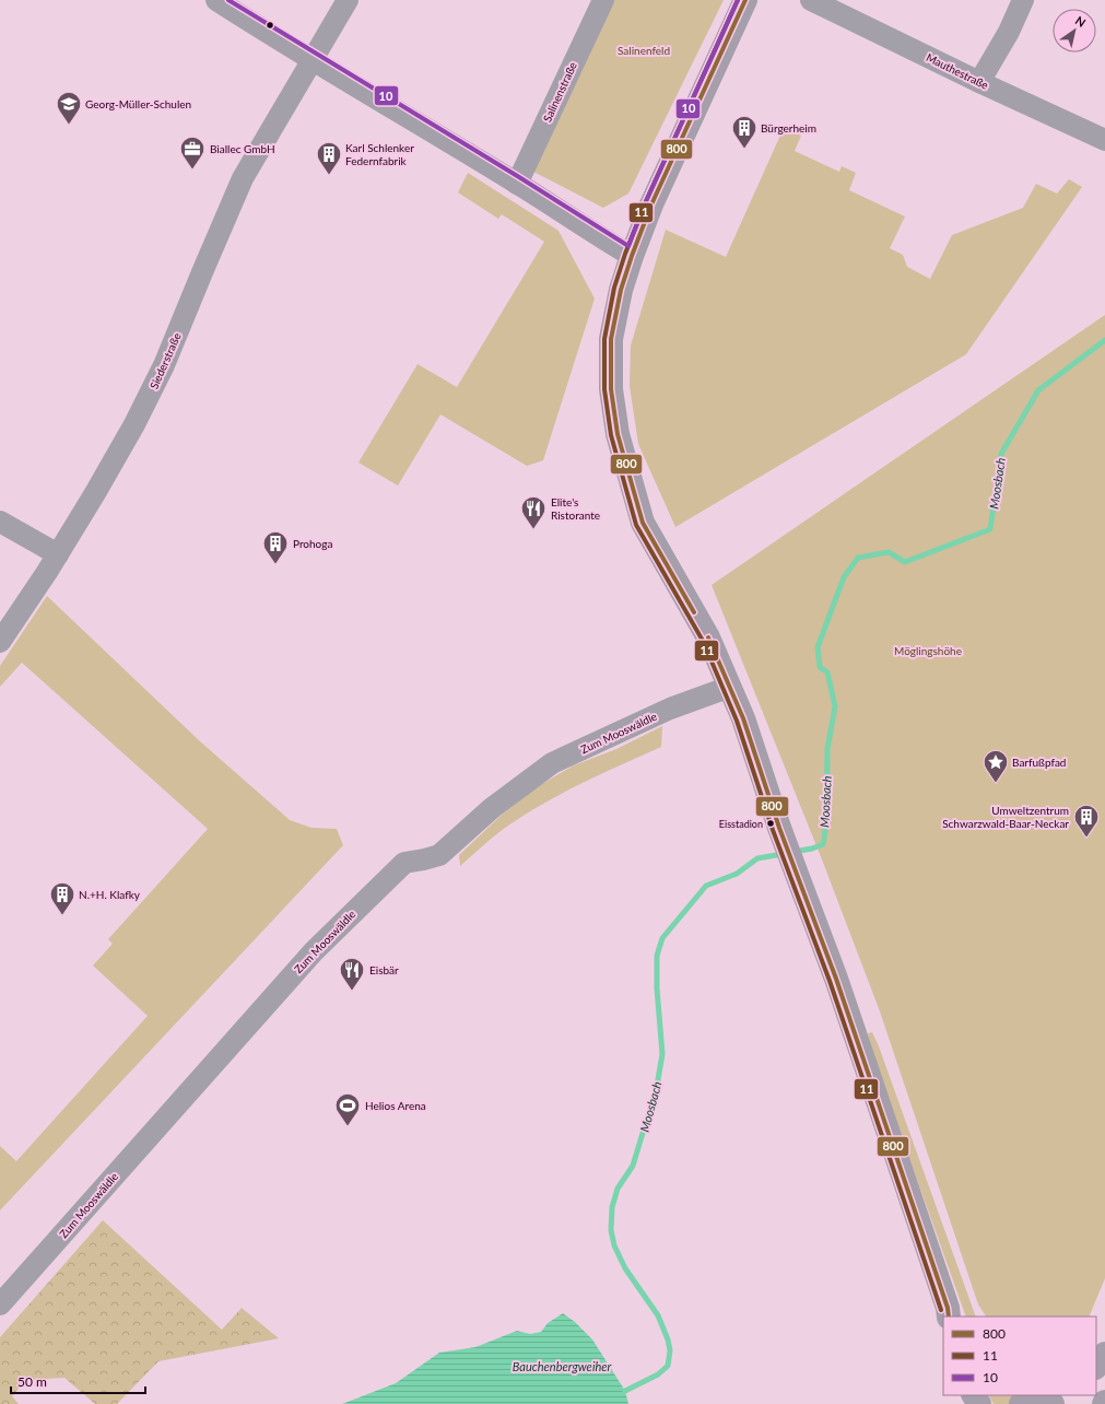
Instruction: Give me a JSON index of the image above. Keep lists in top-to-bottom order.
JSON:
{
  "streets": {
    "street": [
      "Mauthestraße",
      "Salinenstraße",
      "Siederstraße",
      "Zum Mooswäldle"
    ]
  },
  "water": ["Moosbach", "Bauchenbergweiher"],
  "parks": ["Salinenfeld", "Möglingshöhe"],
  "places": {
    "school or university": ["Georg-Müller-Schulen"],
    "building": [
      "Bürgerheim",
      "Karl Schlenker Federnfabrik",
      "Prohoga",
      "Umweltzentrum Schwarzwald-Baar-Neckar",
      "N.+H. Klafky"
    ],
    "office": ["Biallec GmbH"],
    "restaurant": ["Elite's Ristorante", "Eisbär"],
    "place": ["Barfußpfad"],
    "other": ["Eisstadion"],
    "sports": ["Helios Arena"]
  },
  "lines": ["transit line 800", "transit line 11", "transit line 10"],
  "legend": ["800", "11", "10"],
  "scale_bar": "50 m",
  "north": "top right"
}
